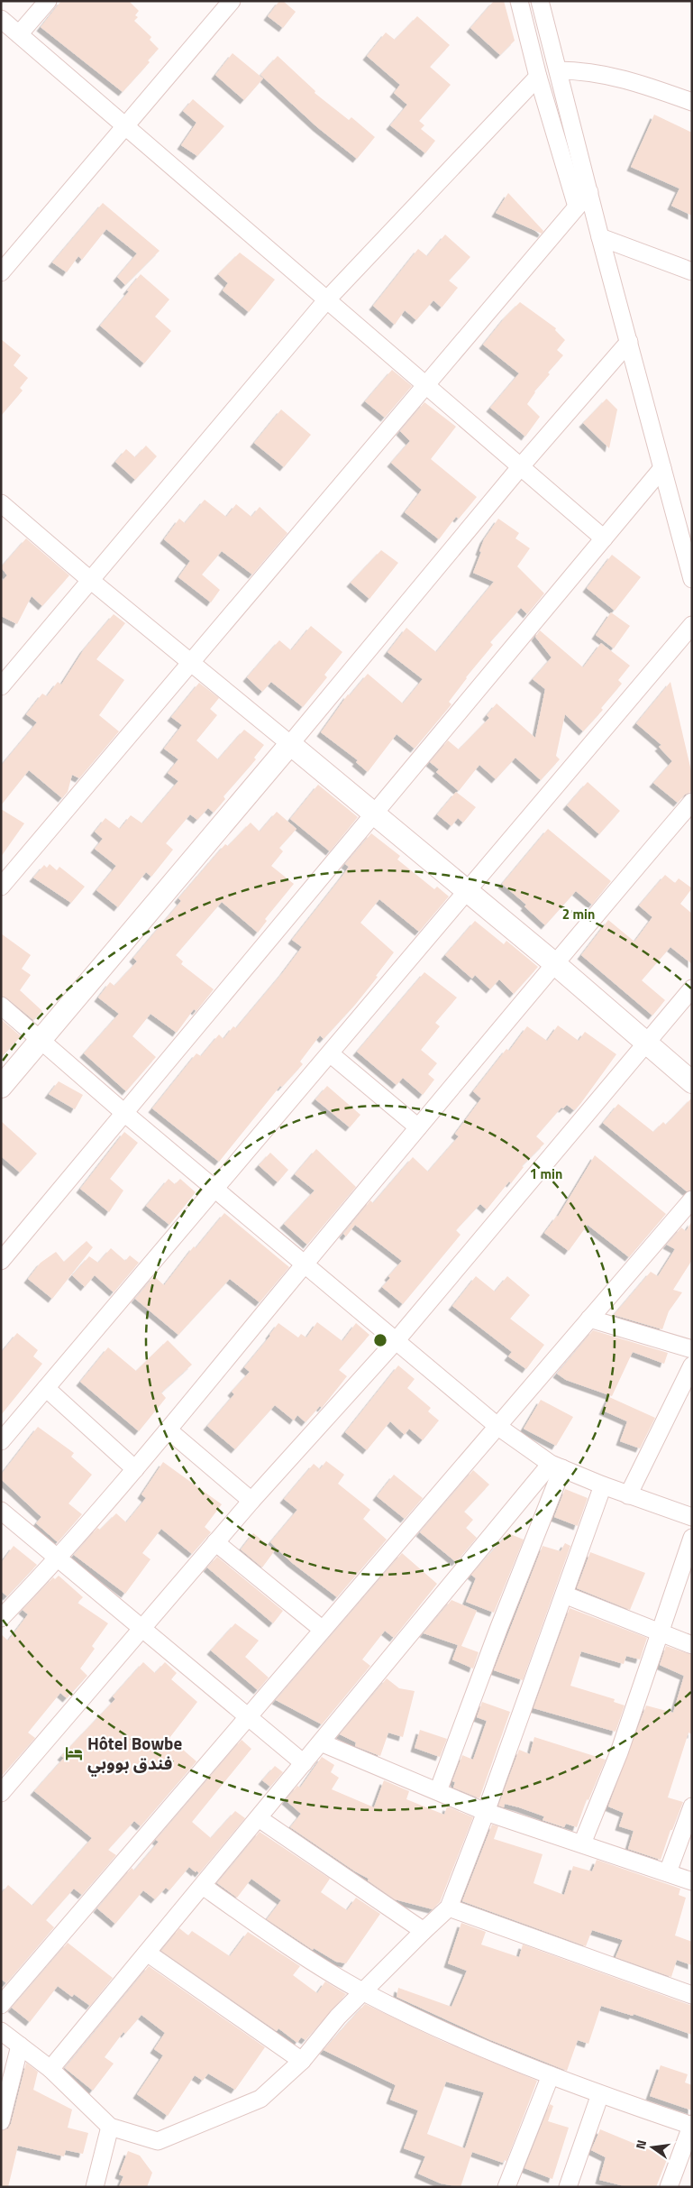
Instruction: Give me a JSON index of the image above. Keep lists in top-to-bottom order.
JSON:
{
  "places": {
    "hotel": ["Hôtel Bowbe فندق بووبي"]
  },
  "north": "left",
  "rings": ["2 min", "1 min"]
}
